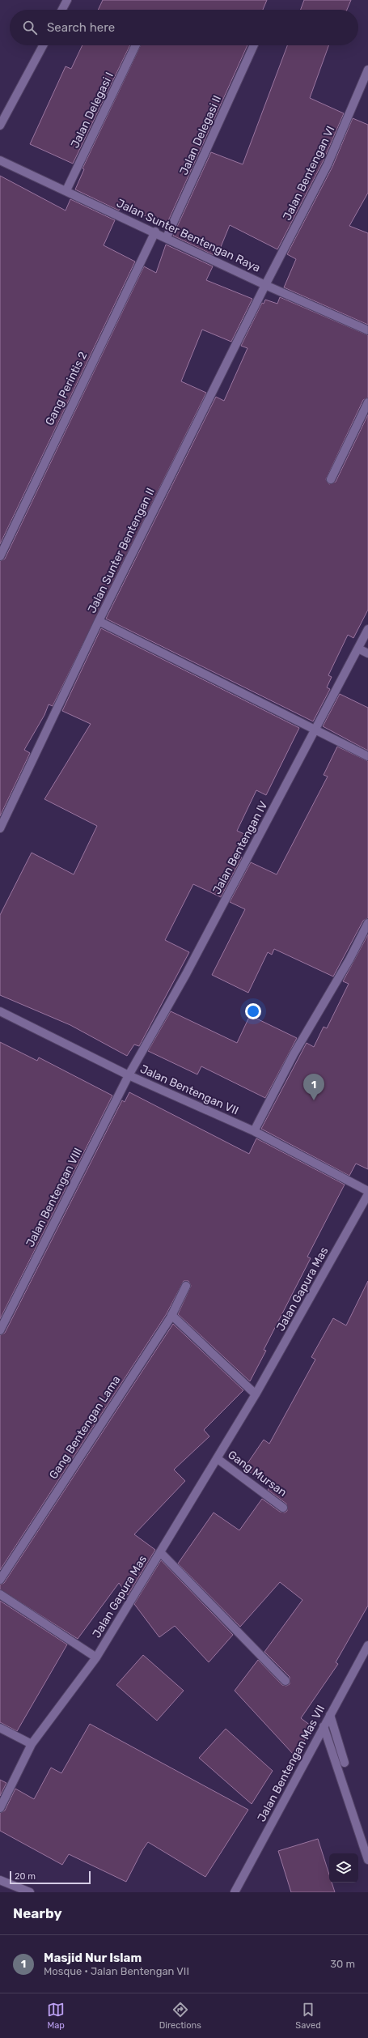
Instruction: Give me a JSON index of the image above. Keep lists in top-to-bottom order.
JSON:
{
  "streets": {
    "street": [
      "Jalan Delegasi I",
      "Jalan Delegasi II",
      "Jalan Bentengan VI",
      "Jalan Sunter Bentengan Raya",
      "Gang Perintis 2",
      "Jalan Sunter Bentengan II",
      "Jalan Bentengan IV",
      "Jalan Bentengan VII",
      "Jalan Bentengan VIII",
      "Jalan Gapura Mas",
      "Gang Bentengan Lama",
      "Gang Mursan",
      "Jalan Bentengan Mas VII"
    ]
  },
  "crossings": [
    ["Jalan Delegasi I", "Jalan Sunter Bentengan Raya"],
    ["Jalan Delegasi II", "Jalan Sunter Bentengan Raya"],
    ["Jalan Bentengan VI", "Jalan Sunter Bentengan Raya"],
    ["Jalan Bentengan VI", "Jalan Sunter Bentengan II"],
    ["Jalan Sunter Bentengan Raya", "Gang Perintis 2"],
    ["Jalan Sunter Bentengan Raya", "Jalan Sunter Bentengan II"],
    ["Jalan Bentengan IV", "Jalan Bentengan VII"],
    ["Jalan Bentengan IV", "Jalan Bentengan VIII"],
    ["Jalan Bentengan VII", "Jalan Bentengan VIII"],
    ["Jalan Gapura Mas", "Gang Mursan"]
  ],
  "scale_bar": "20 m",
  "page": {
    "search": "Search here",
    "pins": "1",
    "scale": "20 m",
    "heading": "Nearby",
    "list": [
      {
        "mark": "1",
        "name": "Masjid Nur Islam",
        "note": "Mosque · Jalan Bentengan VII",
        "value": "30 m"
      }
    ],
    "nav": ["Map", "Directions", "Saved"]
  }
}
